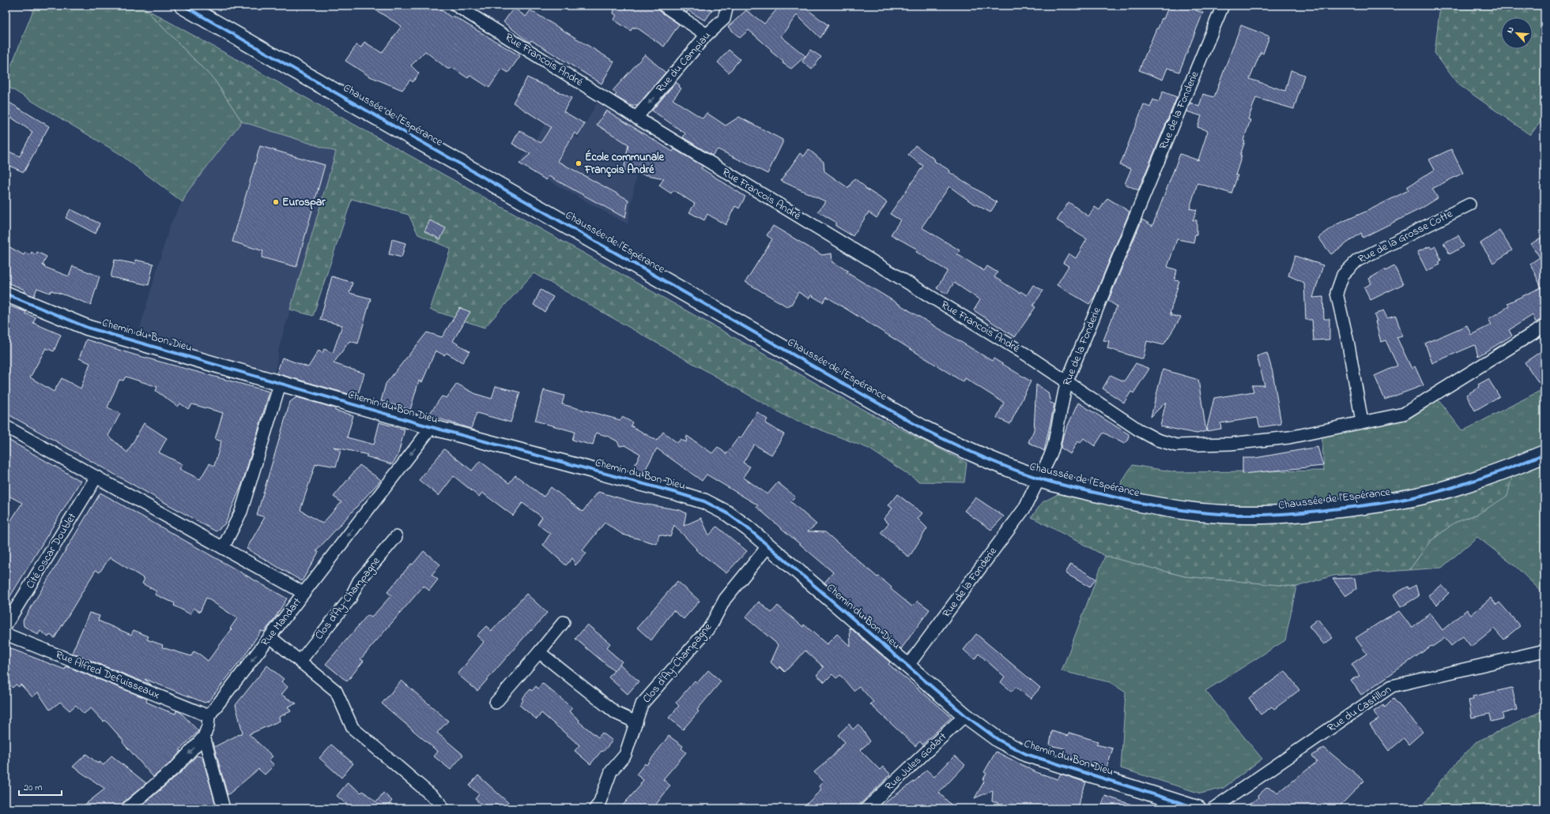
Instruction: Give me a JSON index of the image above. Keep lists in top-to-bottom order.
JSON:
{
  "streets": {
    "main road": ["Chaussée de l'Espérance"],
    "street": [
      "Rue Francois André",
      "Rue du Campiau",
      "Rue de la Fonderie",
      "Rue de la Grosse Cotte",
      "Chemin du Bon Dieu",
      "Cité Oscar Doublet",
      "Clos d'Ay-Champagne",
      "Rue Mandart",
      "Rue Alfred Defuisseaux",
      "Rue du Castillon",
      "Rue Jules Godart"
    ]
  },
  "crossings": [
    ["Rue Francois André", "Rue du Campiau"],
    ["Rue Francois André", "Rue de la Fonderie"],
    ["Rue de la Fonderie", "Chaussée de l'Espérance"],
    ["Rue de la Fonderie", "Chemin du Bon Dieu"],
    ["Chemin du Bon Dieu", "Clos d'Ay-Champagne"],
    ["Chemin du Bon Dieu", "Rue Mandart"],
    ["Chemin du Bon Dieu", "Rue Jules Godart"],
    ["Rue Mandart", "Rue Alfred Defuisseaux"]
  ],
  "one_way": ["Rue du Campiau", "Rue Mandart"],
  "places": ["École communale François André", "Eurospar"],
  "scale_bar": "20 m",
  "north": "top left"
}
